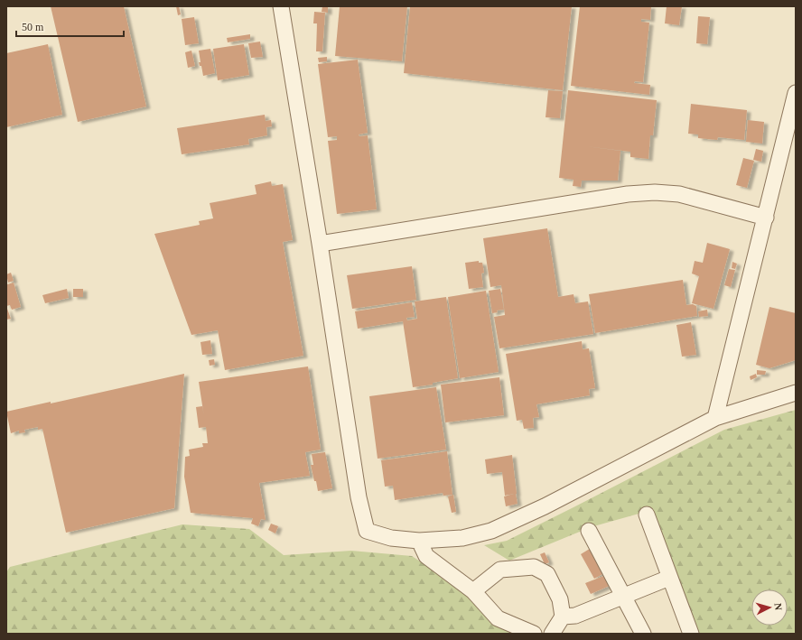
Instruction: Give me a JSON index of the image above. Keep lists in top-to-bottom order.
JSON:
{
  "scale_bar": "50 m",
  "north": "right"
}
